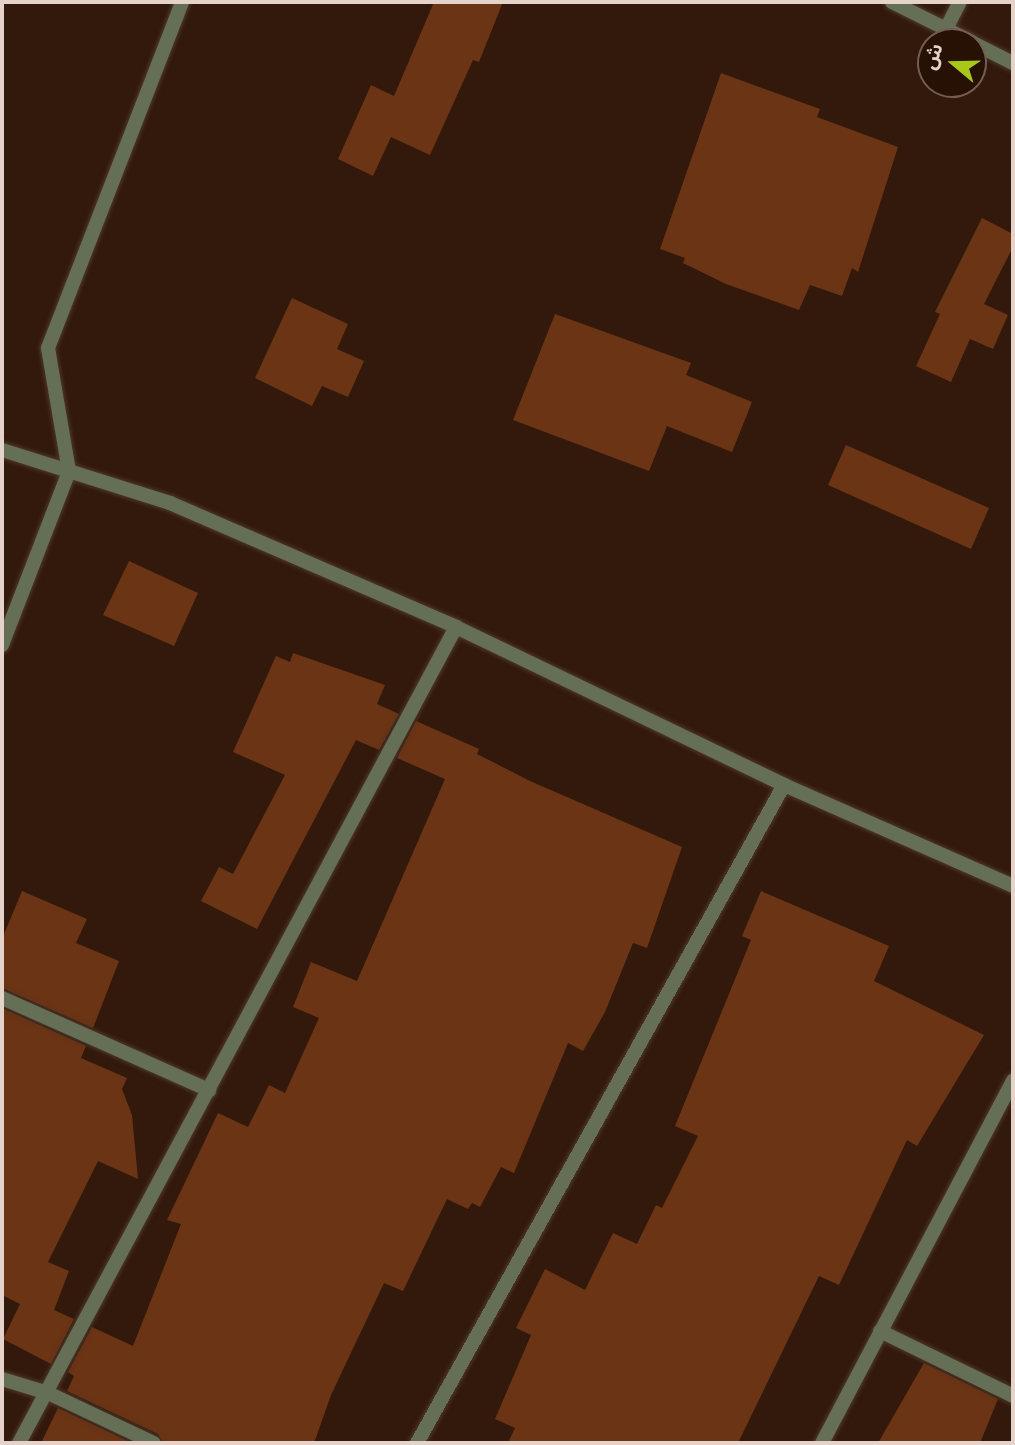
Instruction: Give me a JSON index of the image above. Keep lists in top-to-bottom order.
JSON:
{
  "north": "left"
}
